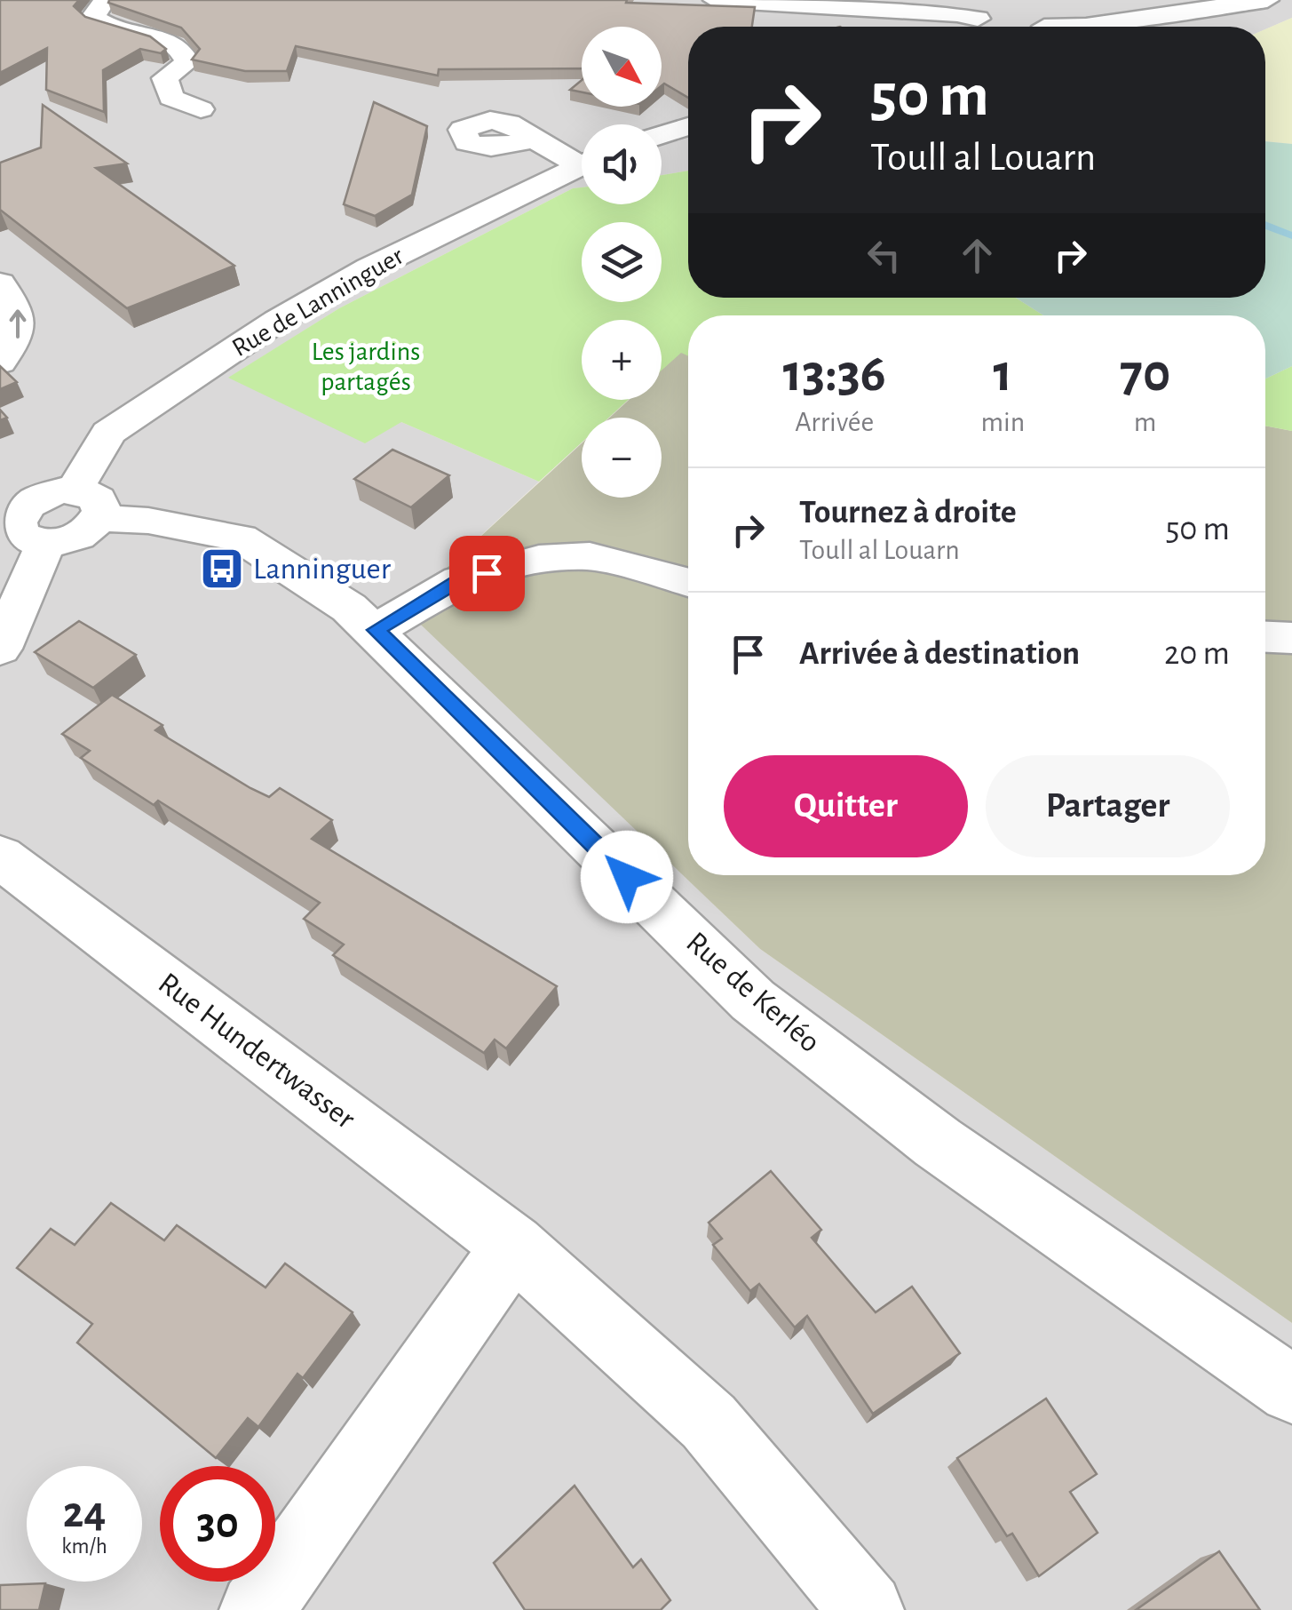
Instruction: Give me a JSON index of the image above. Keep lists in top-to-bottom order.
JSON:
{
  "streets": {
    "street": ["Rue de Lanninguer", "Rue de Kerléo", "Rue Hundertwasser"]
  },
  "crossings": [
    ["Rue de Lanninguer", "Rue de Kerléo"]
  ],
  "parks": ["Les jardins partagés"],
  "places": {
    "bus stop": ["Lanninguer"]
  },
  "north": "bottom right",
  "page": {
    "map_buttons": ["+", "−"],
    "turn": ["50 m", "Toull al Louarn"],
    "eta": [
      "13:36",
      "Arrivée",
      "1",
      "min",
      "70",
      "m"
    ],
    "list": [
      {
        "name": "Tournez à droite",
        "note": "Toull al Louarn",
        "value": "50 m"
      },
      {
        "name": "Arrivée à destination",
        "value": "20 m"
      }
    ],
    "buttons": ["Quitter", "Partager"],
    "speed": "24 km/h",
    "limit": "30"
  }
}
